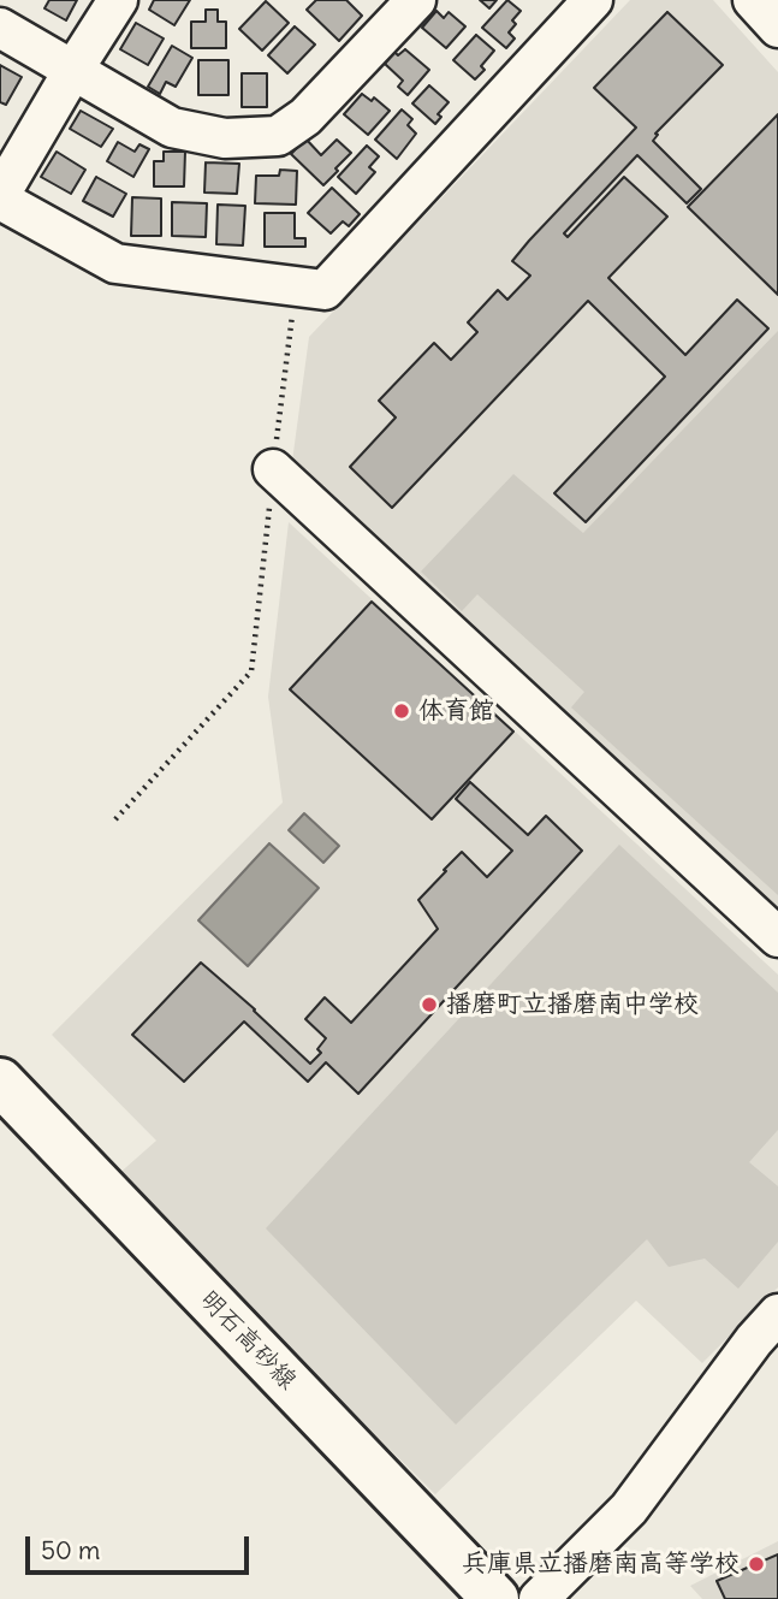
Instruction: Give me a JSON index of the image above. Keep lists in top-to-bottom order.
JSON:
{
  "streets": {
    "main road": ["明石高砂線"]
  },
  "places": ["体育館", "播磨町立播磨南中学校", "兵庫県立播磨南高等学校"],
  "scale_bar": "50 m"
}
